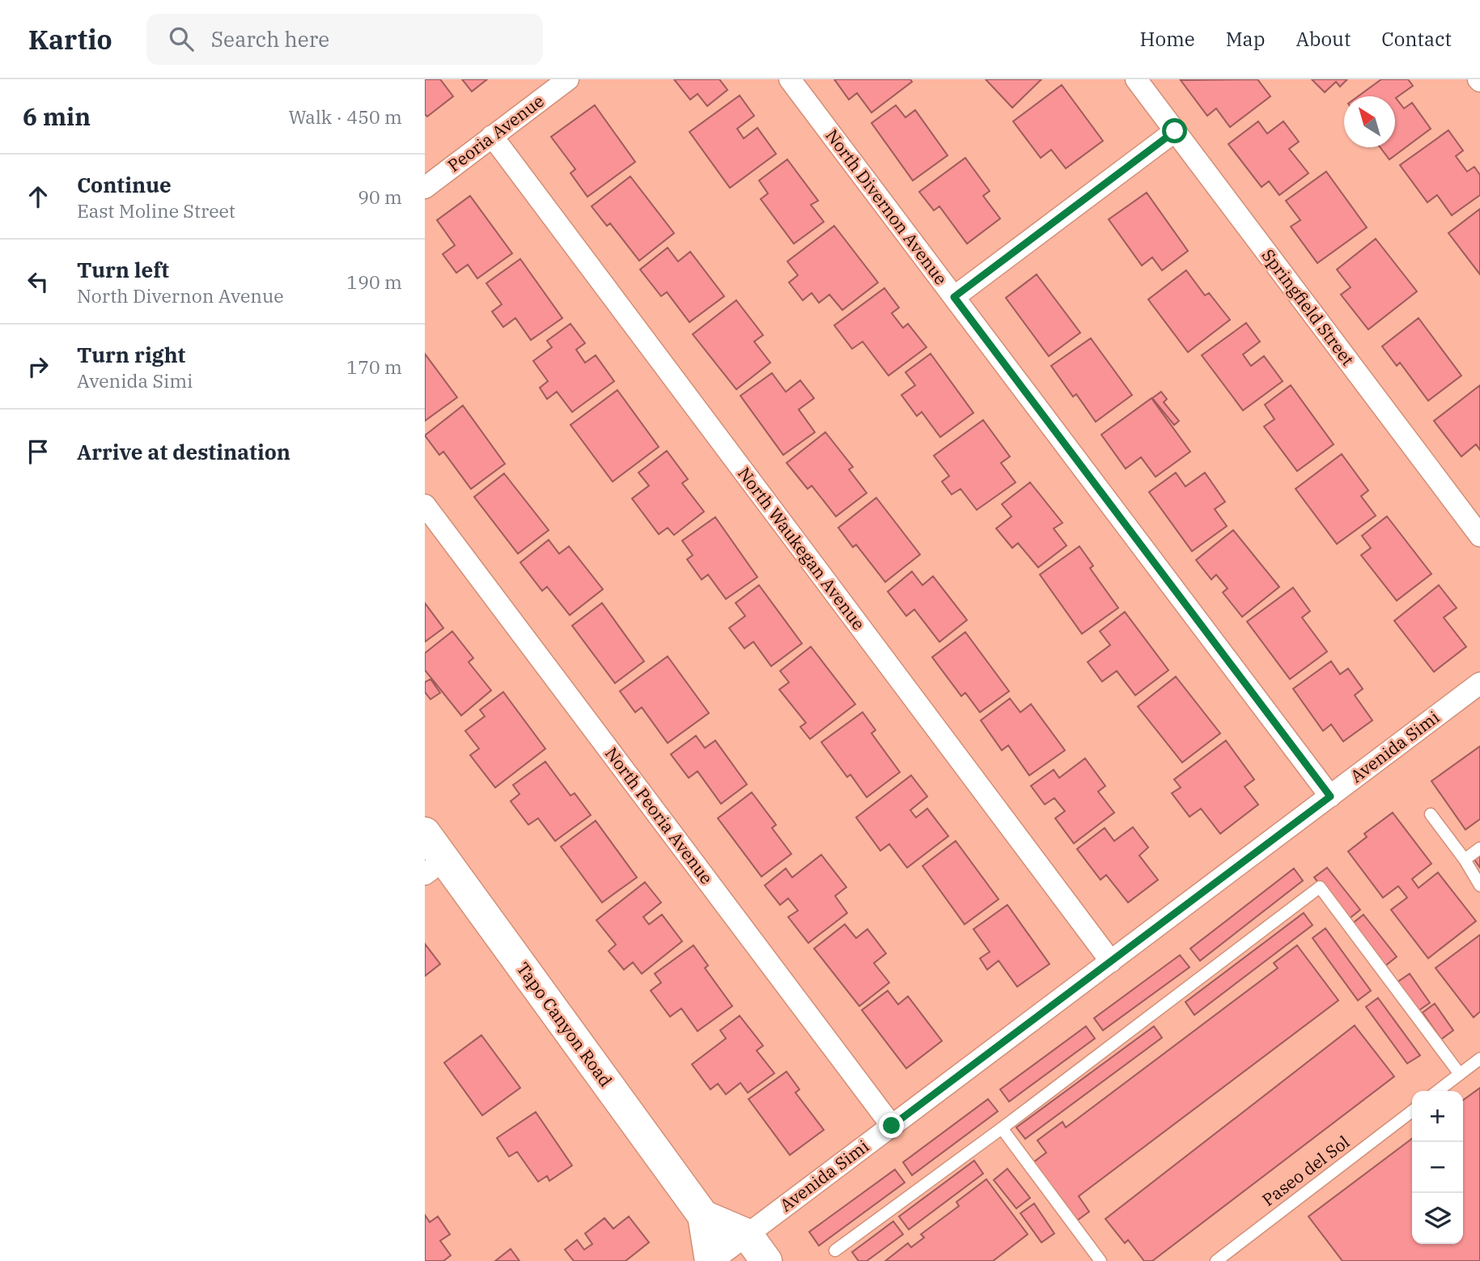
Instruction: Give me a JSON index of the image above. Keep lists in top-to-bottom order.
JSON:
{
  "streets": {
    "main road": ["Tapo Canyon Road"],
    "street": [
      "Peoria Avenue",
      "North Divernon Avenue",
      "Springfield Street",
      "North Waukegan Avenue",
      "Avenida Simi",
      "North Peoria Avenue"
    ],
    "lane": ["Paseo del Sol"]
  },
  "crossings": [
    ["Peoria Avenue", "North Waukegan Avenue"],
    ["North Divernon Avenue", "Avenida Simi"],
    ["North Waukegan Avenue", "Avenida Simi"],
    ["Avenida Simi", "North Peoria Avenue"],
    ["Avenida Simi", "Tapo Canyon Road"]
  ],
  "north": "top left",
  "page": {
    "header": "Kartio",
    "search": "Search here",
    "nav": [
      "Home",
      "Map",
      "About",
      "Contact"
    ],
    "heading": ["6 min", "Walk · 450 m"],
    "list": [
      ["Continue", "East Moline Street", "90 m"],
      ["Turn left", "North Divernon Avenue", "190 m"],
      ["Turn right", "Avenida Simi", "170 m"],
      "Arrive at destination"
    ],
    "map_buttons": ["+", "−"]
  }
}
